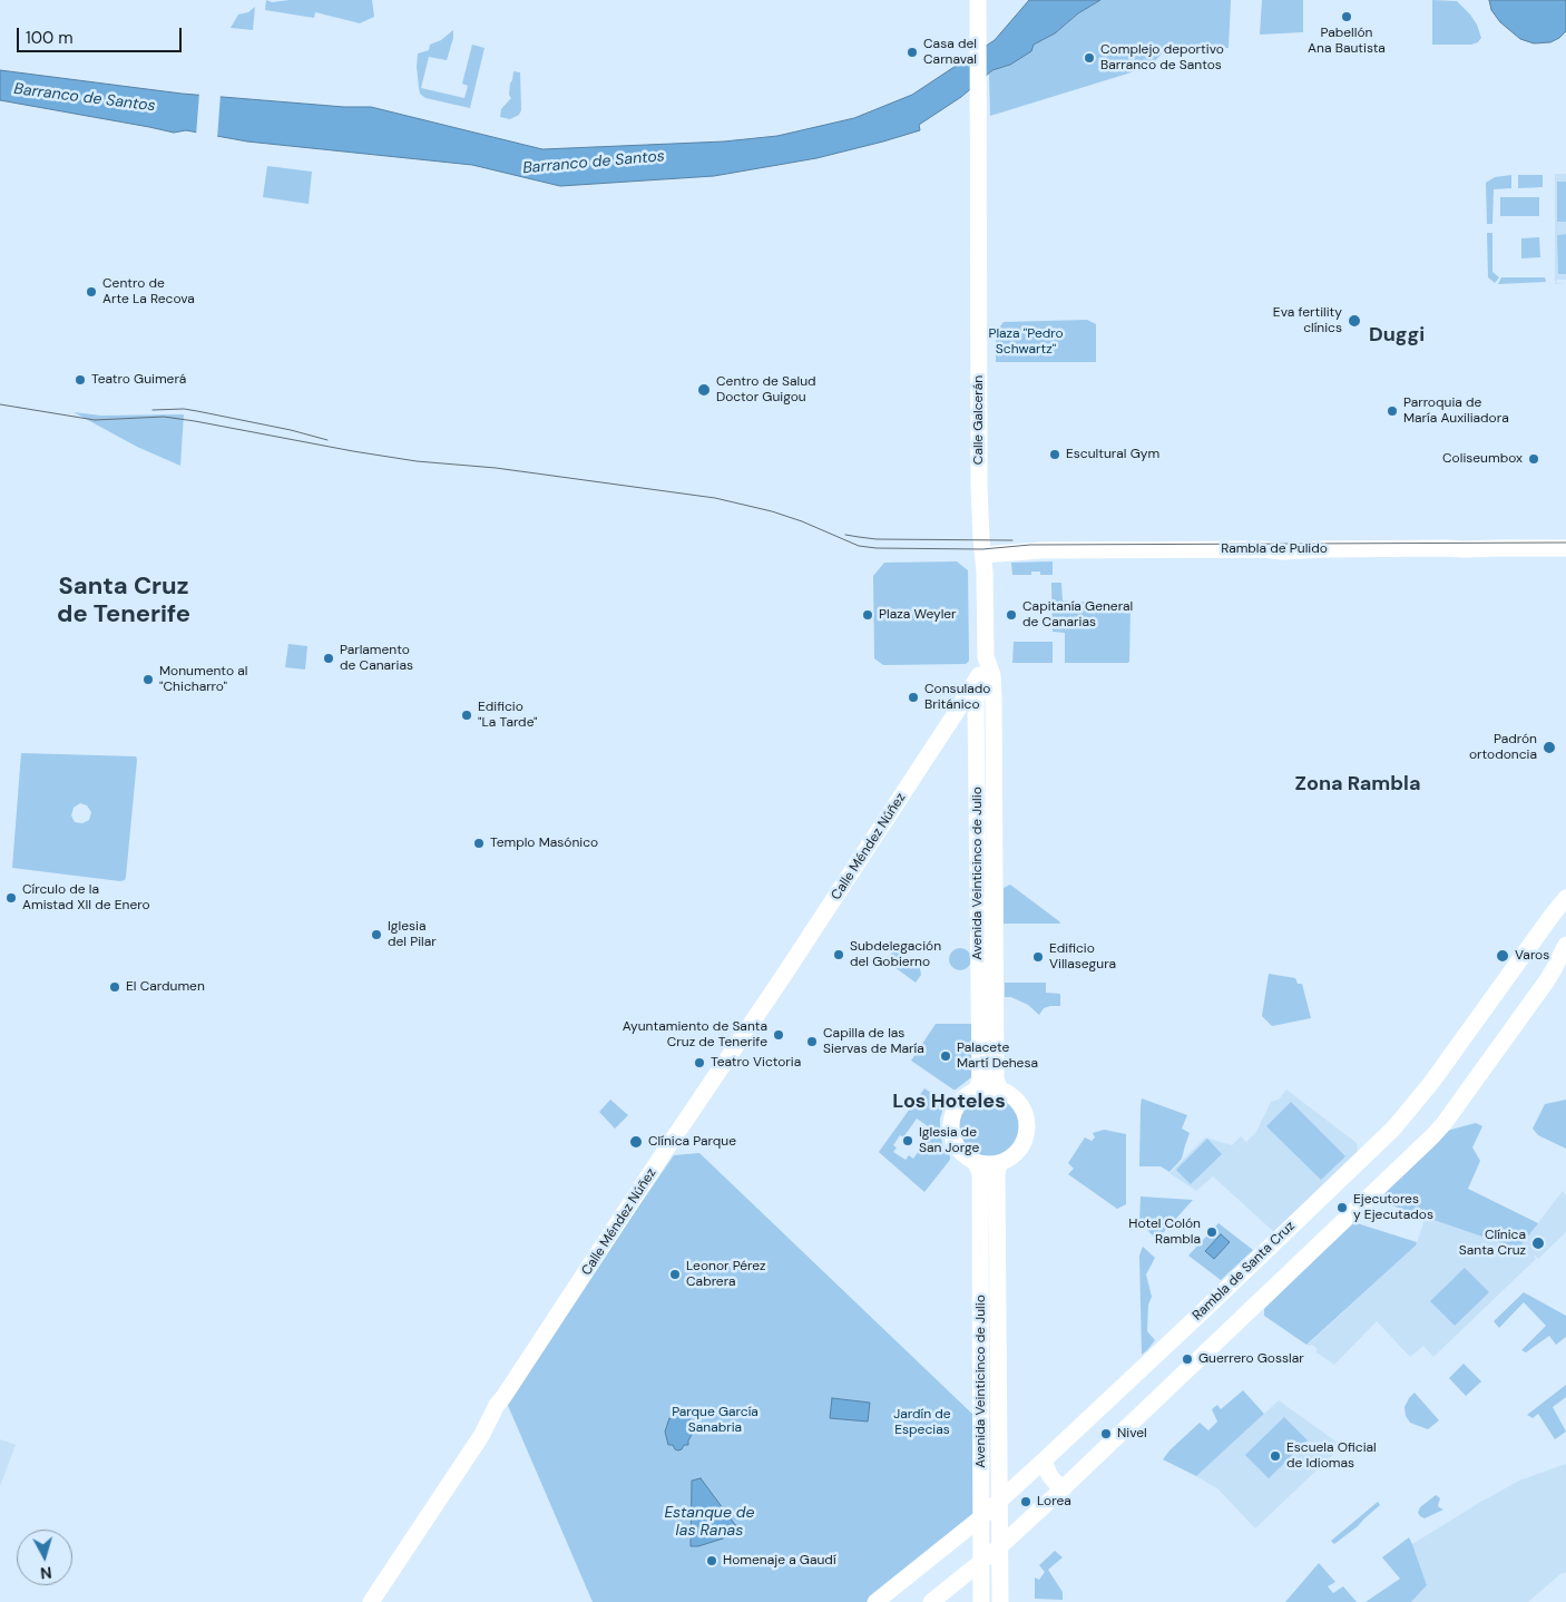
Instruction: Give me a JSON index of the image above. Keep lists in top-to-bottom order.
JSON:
{
  "streets": {
    "main road": [
      "Calle Galcerán",
      "Rambla de Pulido",
      "Calle Méndez Núñez",
      "Avenida Veinticinco de Julio",
      "Rambla de Santa Cruz"
    ]
  },
  "crossings": [
    ["Calle Galcerán", "Rambla de Pulido"],
    ["Calle Galcerán", "Avenida Veinticinco de Julio"],
    ["Rambla de Pulido", "Avenida Veinticinco de Julio"],
    ["Calle Méndez Núñez", "Avenida Veinticinco de Julio"],
    ["Avenida Veinticinco de Julio", "Rambla de Santa Cruz"]
  ],
  "districts": [
    "Duggi",
    "Santa Cruz de Tenerife",
    "Zona Rambla",
    "Los Hoteles"
  ],
  "water": ["Barranco de Santos", "Estanque de las Ranas"],
  "parks": ["Plaza \"Pedro Schwartz\"", "Parque García Sanabria", "Jardín de Especias"],
  "places": [
    "Pabellón Ana Bautista",
    "Casa del Carnaval",
    "Complejo deportivo Barranco de Santos",
    "Centro de Arte La Recova",
    "Eva fertility clínics",
    "Teatro Guimerá",
    "Centro de Salud Doctor Guigou",
    "Parroquia de María Auxiliadora",
    "Escultural Gym",
    "Coliseumbox",
    "Plaza Weyler",
    "Capitanía General de Canarias",
    "Parlamento de Canarias",
    "Monumento al \"Chicharro\"",
    "Consulado Británico",
    "Edificio \"La Tarde\"",
    "Padrón ortodoncia",
    "Templo Masónico",
    "Círculo de la Amistad XII de Enero",
    "Iglesia del Pilar",
    "Subdelegación del Gobierno",
    "Varos",
    "Edificio Villasegura",
    "El Cardumen",
    "Ayuntamiento de Santa Cruz de Tenerife",
    "Capilla de las Siervas de María",
    "Palacete Martí Dehesa",
    "Teatro Victoria",
    "Iglesia de San Jorge",
    "Clínica Parque",
    "Ejecutores y Ejecutados",
    "Hotel Colón Rambla",
    "Clínica Santa Cruz",
    "Leonor Pérez Cabrera",
    "Guerrero Gosslar",
    "Nivel",
    "Escuela Oficial de Idiomas",
    "Lorea",
    "Homenaje a Gaudí"
  ],
  "scale_bar": "100 m",
  "north": "bottom"
}
